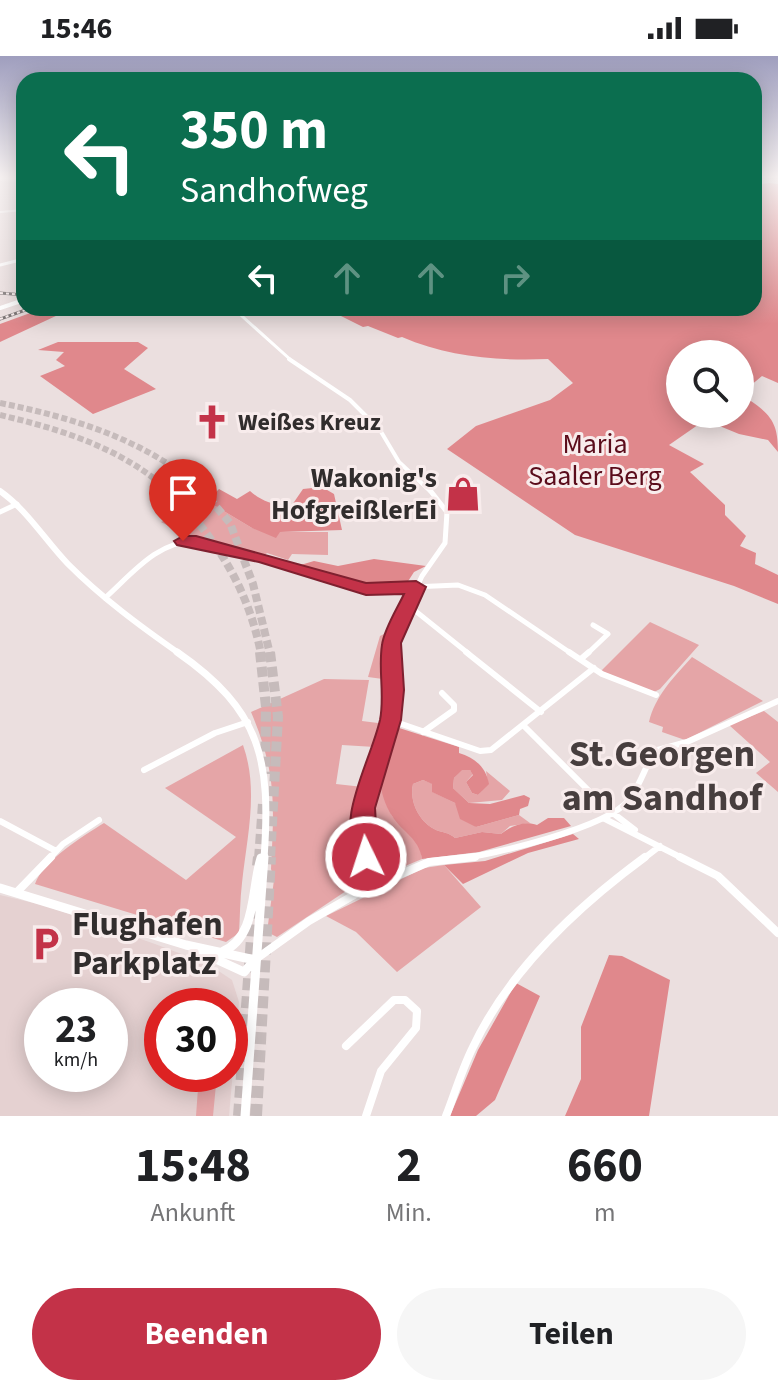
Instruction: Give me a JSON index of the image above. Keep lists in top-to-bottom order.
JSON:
{
  "districts": ["St.Georgen am Sandhof"],
  "parks": ["Maria Saaler Berg"],
  "places": {
    "church": ["Weißes Kreuz"],
    "shop": ["Wakonig's HofgreißlerEi"],
    "parking": ["Flughafen Parkplatz"]
  },
  "page": {
    "status": "15:46",
    "turn": ["350 m", "Sandhofweg"],
    "speed": "23 km/h",
    "limit": "30",
    "eta": [
      "15:48",
      "Ankunft",
      "2",
      "Min.",
      "660",
      "m"
    ],
    "buttons": ["Beenden", "Teilen"]
  }
}
